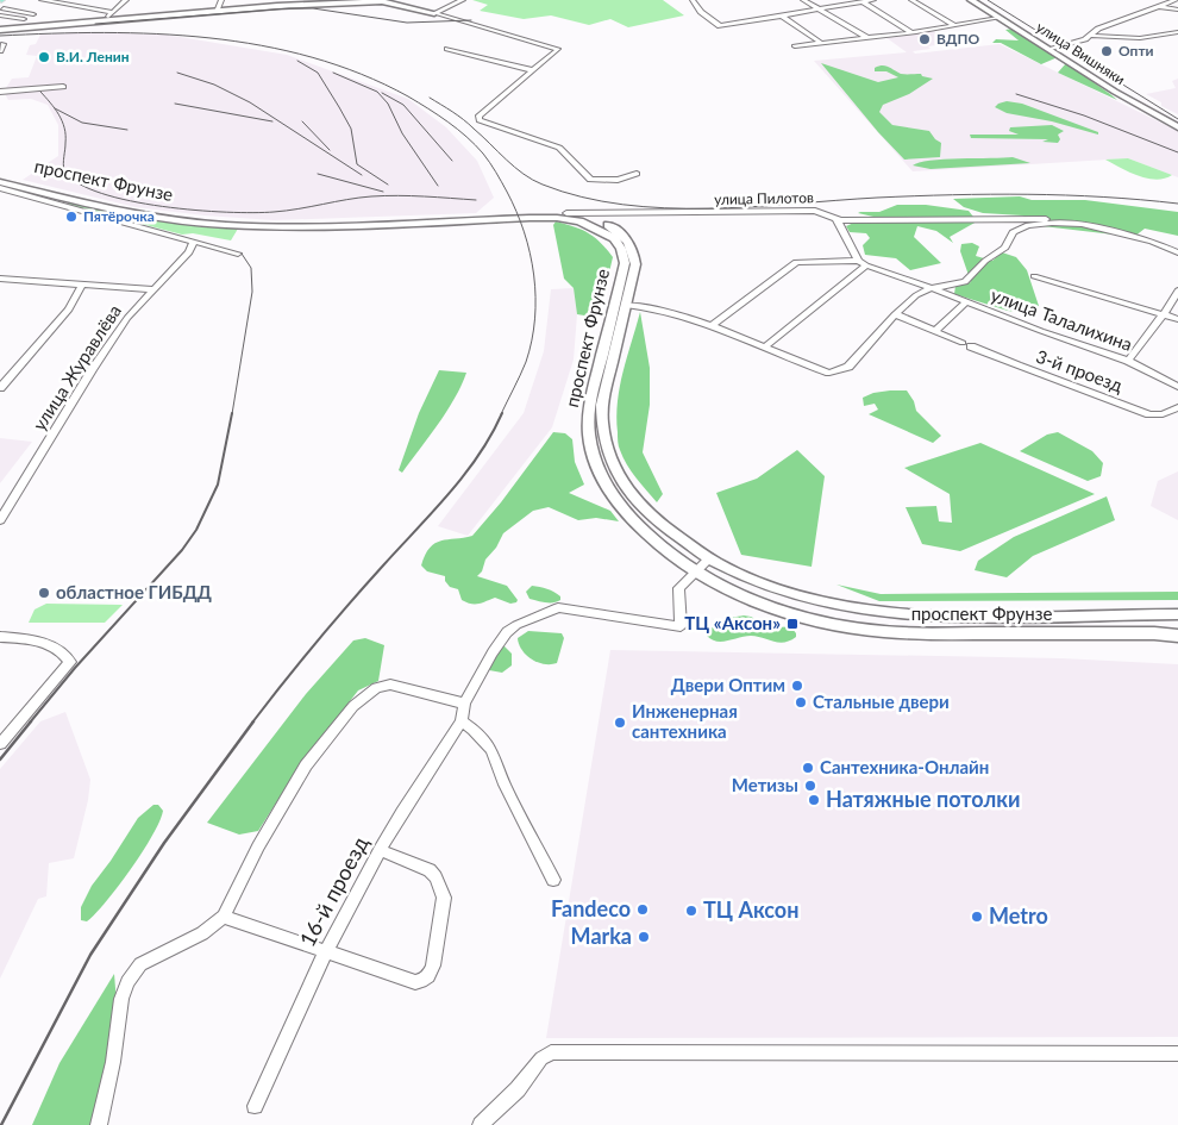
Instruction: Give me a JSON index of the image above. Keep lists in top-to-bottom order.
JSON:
{
  "streets": {
    "main road": ["улица Вишняки", "проспект Фрунзе"],
    "street": [
      "улица Пилотов",
      "улица Талалихина",
      "улица Журавлёва",
      "3-й проезд",
      "16-й проезд"
    ]
  },
  "crossings": [
    ["проспект Фрунзе", "улица Пилотов"]
  ],
  "places": {
    "other": [
      "ВДПО",
      "Опти",
      "В.И. Ленин",
      "Пятёрочка",
      "областное ГИБДД",
      "Двери Оптим",
      "Стальные двери",
      "Инженерная сантехника",
      "Сантехника-Онлайн",
      "Метизы",
      "Натяжные потолки",
      "Fandeco",
      "ТЦ Аксон",
      "Metro",
      "Marka"
    ],
    "transit": ["ТЦ «Аксон»"]
  }
}
